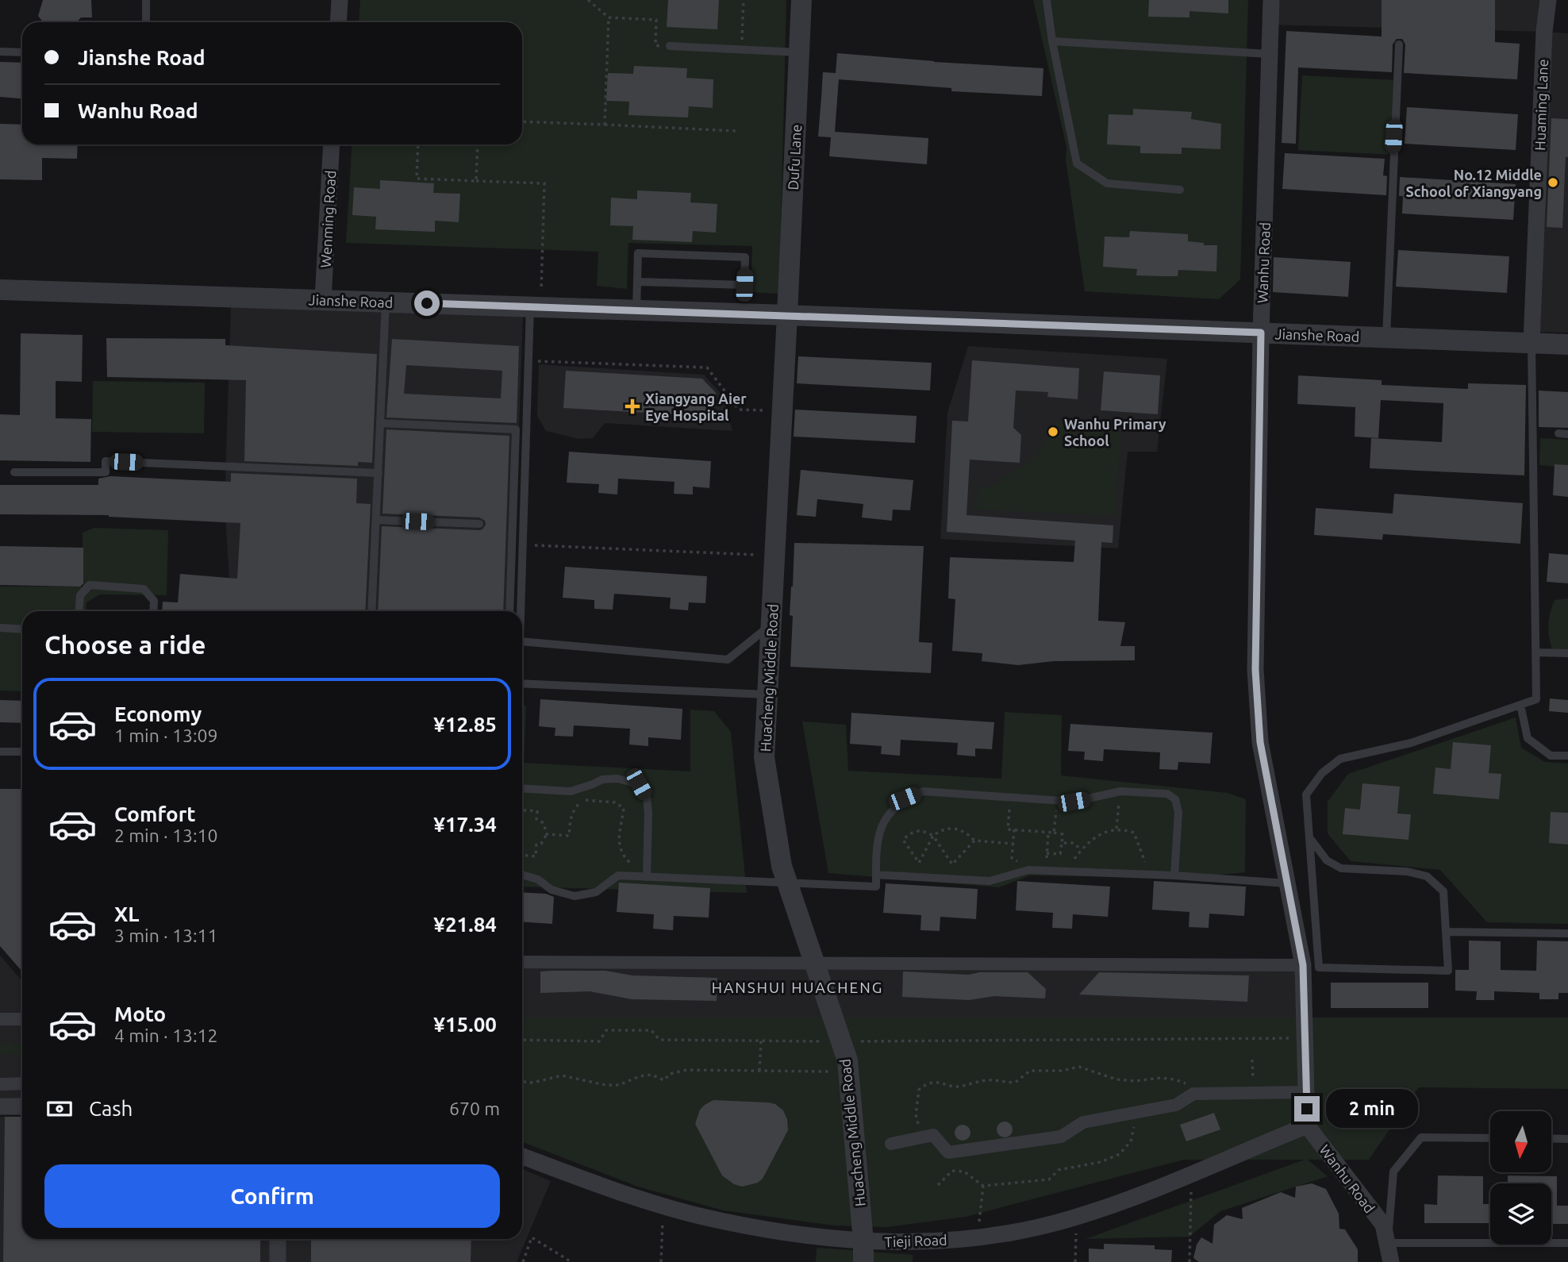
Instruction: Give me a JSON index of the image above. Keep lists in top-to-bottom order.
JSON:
{
  "streets": {
    "street": [
      "Huaming Lane",
      "Dufu Lane",
      "Wenming Road",
      "Wanhu Road",
      "Jianshe Road",
      "Huacheng Middle Road",
      "Tieji Road"
    ]
  },
  "crossings": [
    ["Huaming Lane", "Jianshe Road"],
    ["Dufu Lane", "Jianshe Road"],
    ["Dufu Lane", "Huacheng Middle Road"],
    ["Wenming Road", "Jianshe Road"],
    ["Wanhu Road", "Jianshe Road"],
    ["Wanhu Road", "Tieji Road"],
    ["Jianshe Road", "Huacheng Middle Road"],
    ["Huacheng Middle Road", "Tieji Road"]
  ],
  "districts": ["HANSHUI HUACHENG"],
  "places": {
    "other": ["No.12 Middle School of Xiangyang", "Wanhu Primary School"],
    "health": ["Xiangyang Aier Eye Hospital"]
  },
  "north": "bottom",
  "page": {
    "banner": ["Jianshe Road", "Wanhu Road"],
    "heading": "Choose a ride",
    "list": [
      {
        "name": "Economy",
        "note": "1 min · 13:09",
        "value": "¥12.85"
      },
      {
        "name": "Comfort",
        "note": "2 min · 13:10",
        "value": "¥17.34"
      },
      {
        "name": "XL",
        "note": "3 min · 13:11",
        "value": "¥21.84"
      },
      {
        "name": "Moto",
        "note": "4 min · 13:12",
        "value": "¥15.00"
      }
    ],
    "pay": ["Cash", "670 m"],
    "bubble": "2 min",
    "buttons": "Confirm"
  }
}
